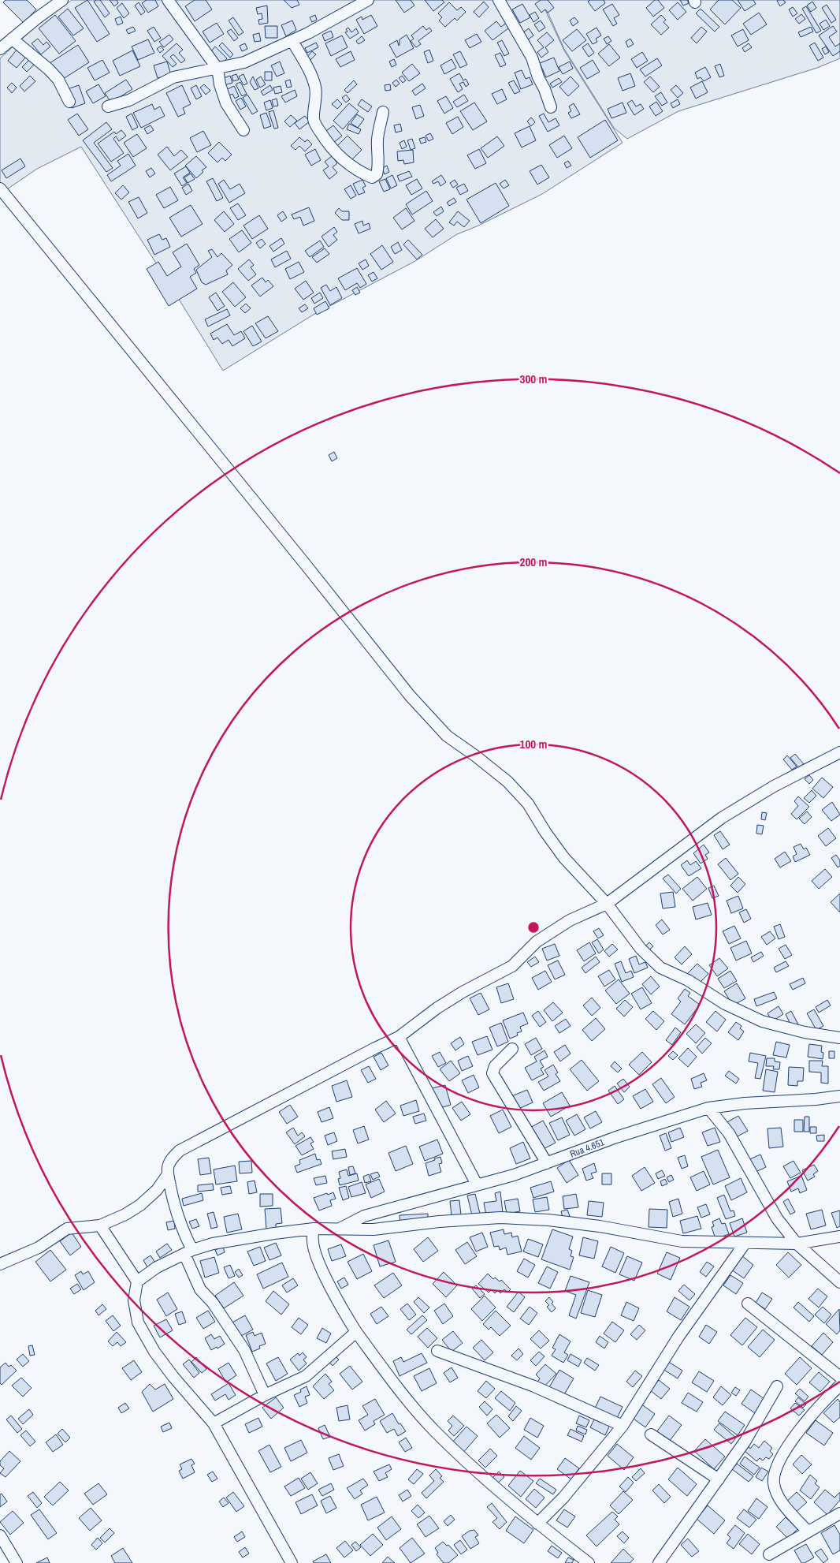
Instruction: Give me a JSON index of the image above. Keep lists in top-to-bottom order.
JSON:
{
  "streets": {
    "street": ["Rua 4.651"]
  },
  "rings": ["300 m", "200 m", "100 m"]
}
